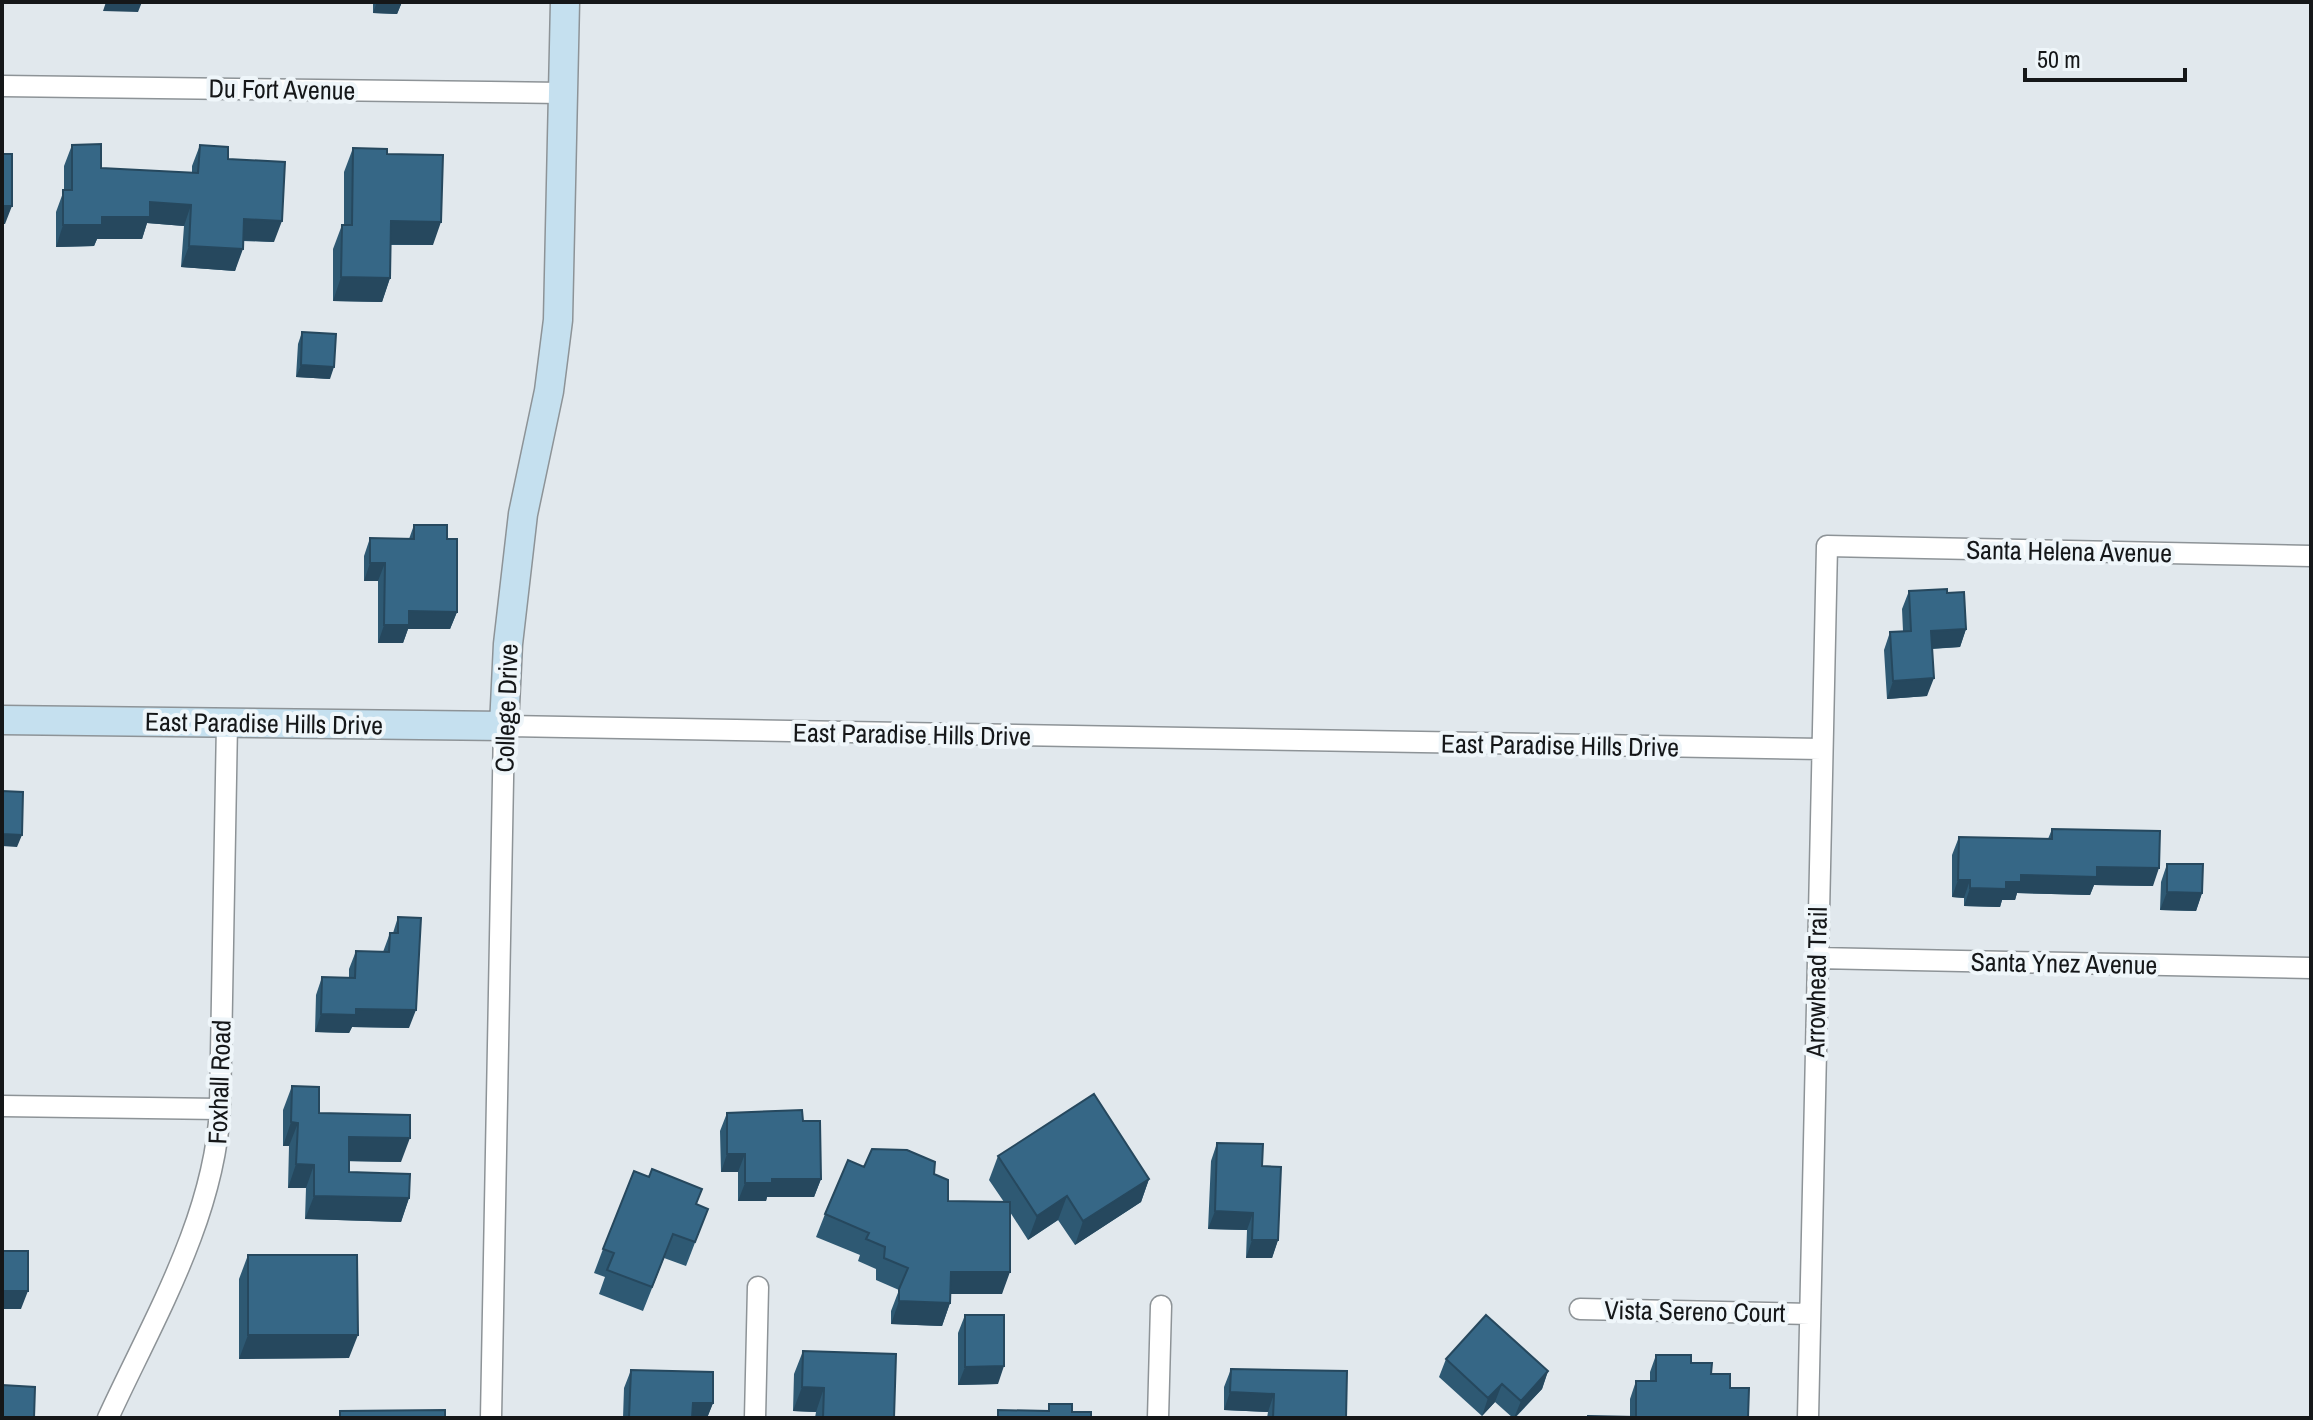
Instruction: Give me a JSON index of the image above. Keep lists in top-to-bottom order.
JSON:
{
  "streets": {
    "main road": ["College Drive", "East Paradise Hills Drive"],
    "street": [
      "Du Fort Avenue",
      "Santa Helena Avenue",
      "Santa Ynez Avenue",
      "Arrowhead Trail",
      "Foxhall Road",
      "Vista Sereno Court"
    ]
  },
  "crossings": [
    ["Du Fort Avenue", "College Drive"],
    ["Santa Helena Avenue", "Arrowhead Trail"],
    ["College Drive", "East Paradise Hills Drive"],
    ["East Paradise Hills Drive", "Arrowhead Trail"],
    ["East Paradise Hills Drive", "Foxhall Road"],
    ["Santa Ynez Avenue", "Arrowhead Trail"],
    ["Arrowhead Trail", "Vista Sereno Court"]
  ],
  "scale_bar": "50 m"
}
